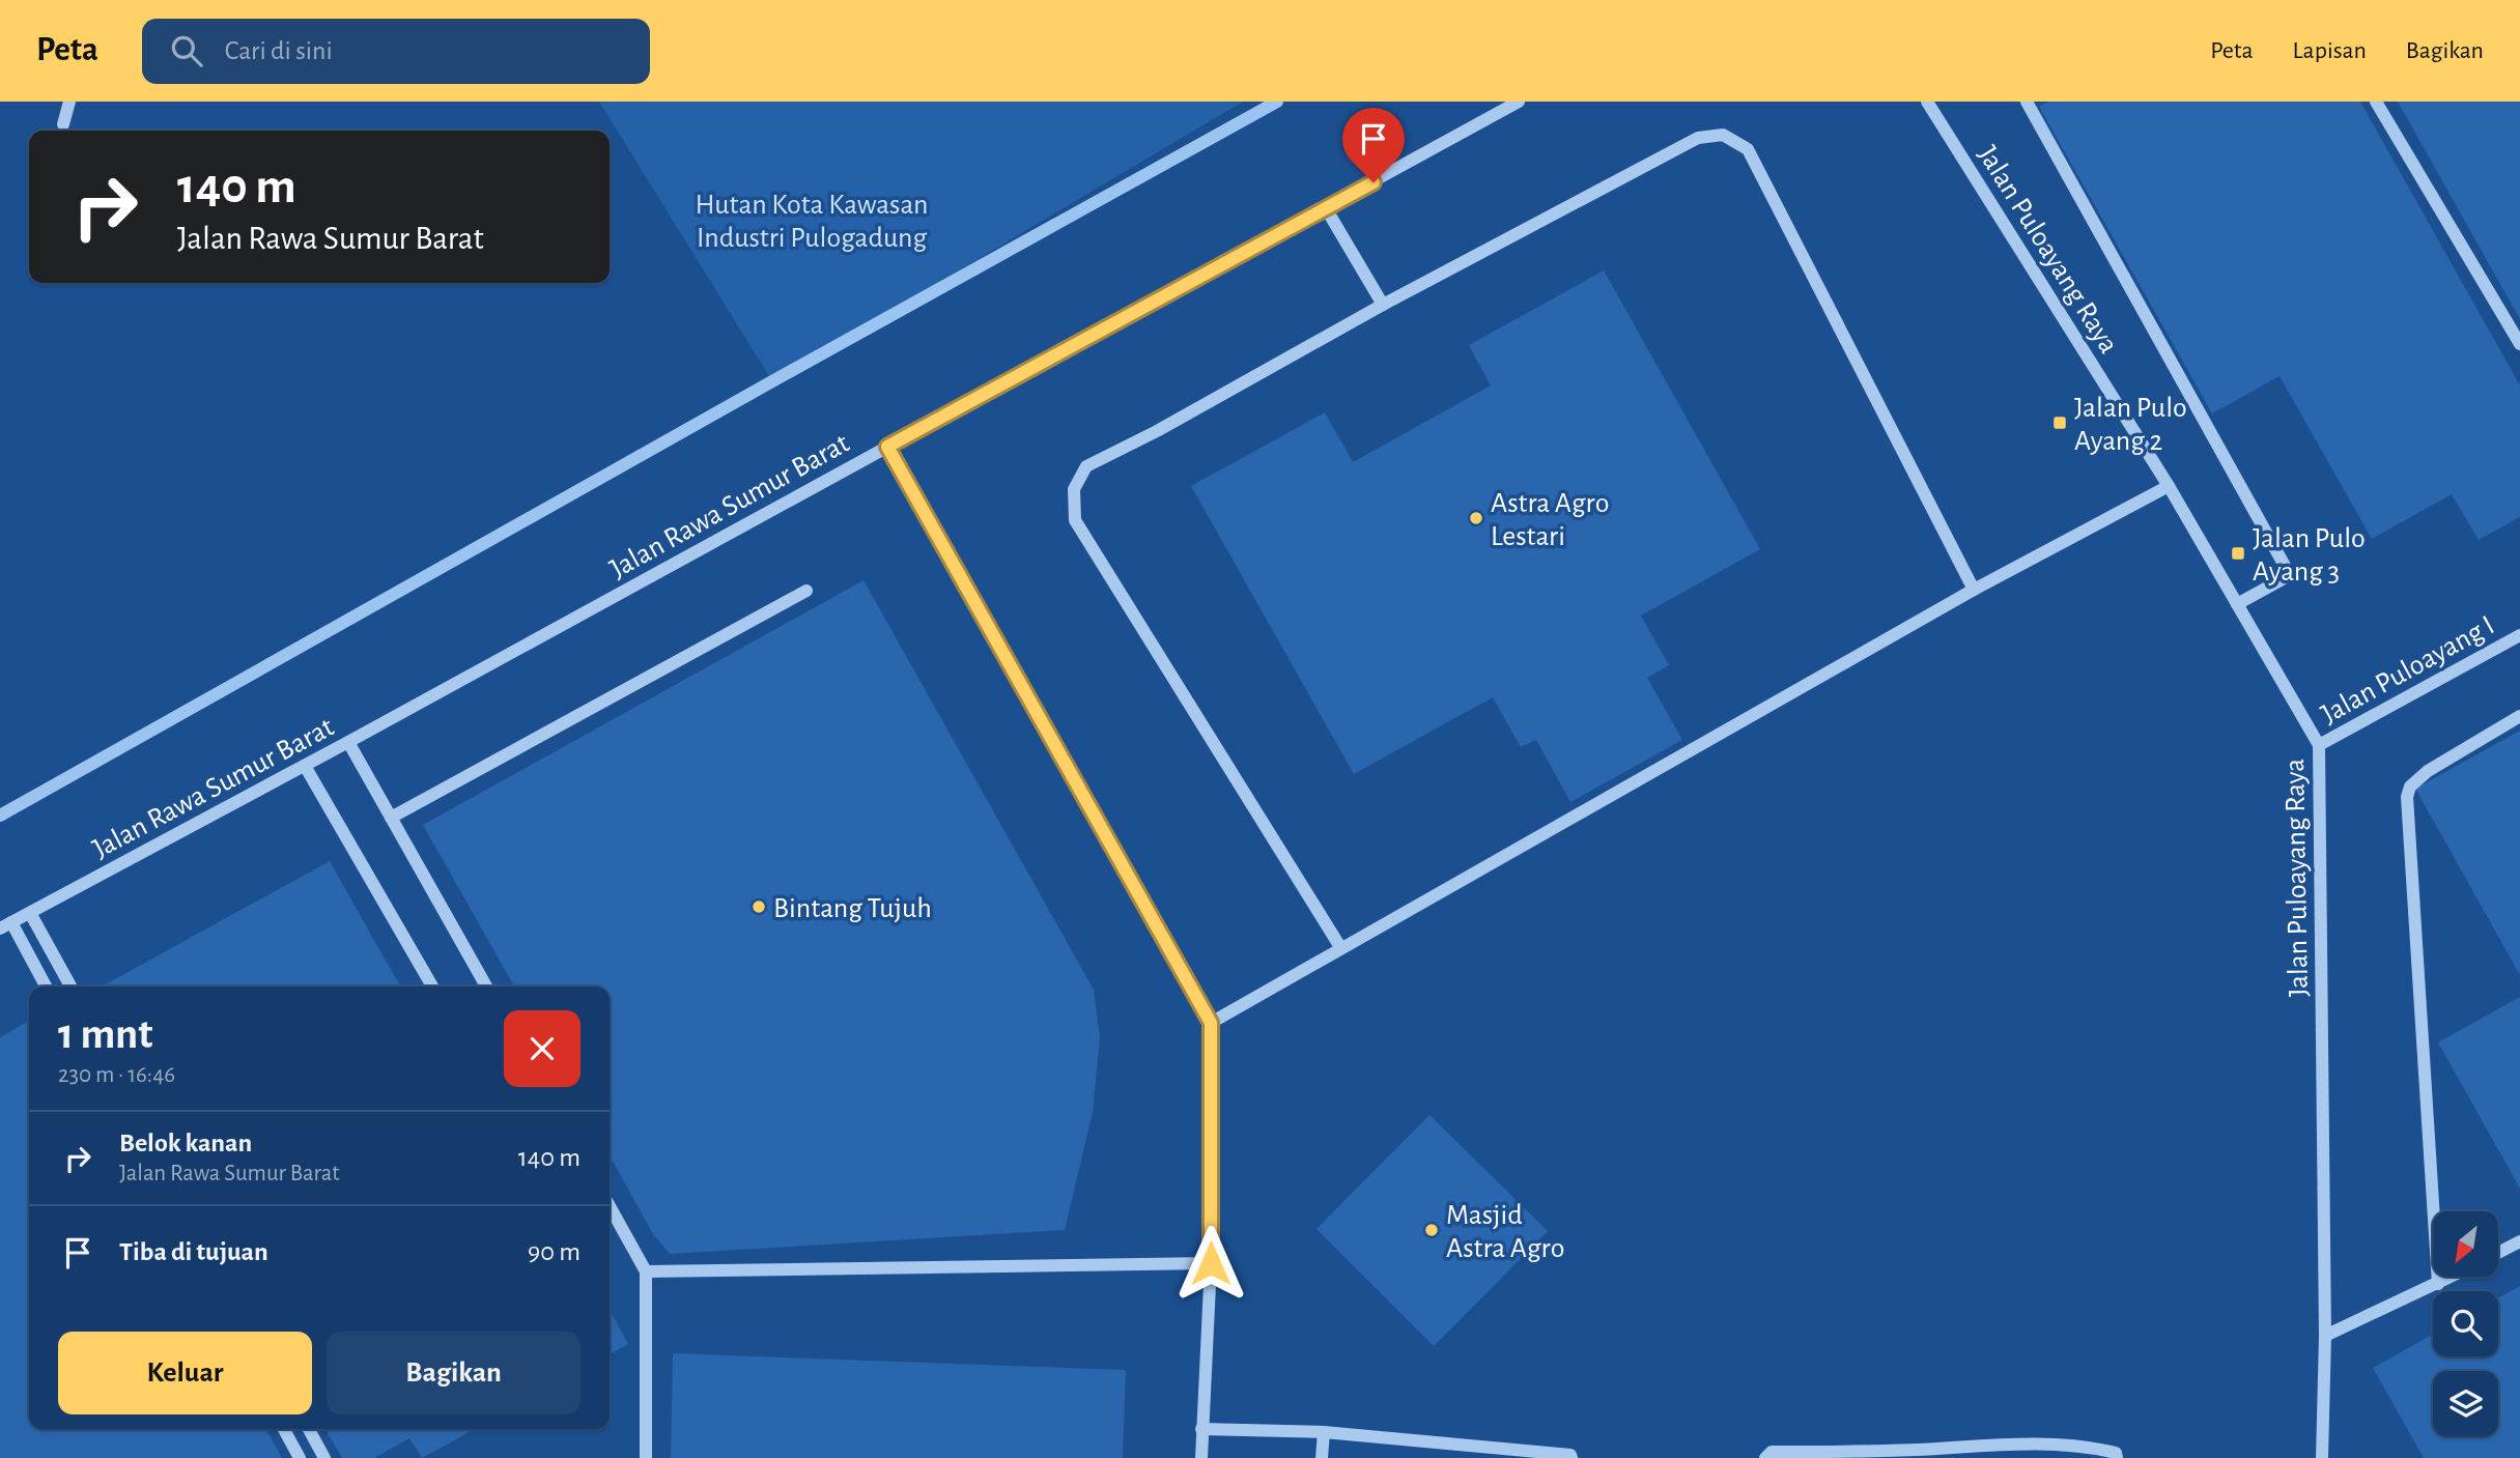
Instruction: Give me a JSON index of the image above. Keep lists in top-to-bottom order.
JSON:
{
  "streets": {
    "street": ["Jalan Puloayang Raya", "Jalan Rawa Sumur Barat", "Jalan Puloayang I"]
  },
  "crossings": [
    ["Jalan Puloayang Raya", "Jalan Puloayang I"]
  ],
  "parks": ["Hutan Kota Kawasan Industri Pulogadung"],
  "places": {
    "transit": ["Jalan Pulo Ayang 2", "Jalan Pulo Ayang 3"],
    "other": ["Astra Agro Lestari", "Bintang Tujuh", "Masjid Astra Agro"]
  },
  "north": "bottom left",
  "page": {
    "header": "Peta",
    "search": "Cari di sini",
    "nav": ["Peta", "Lapisan", "Bagikan"],
    "turn": ["140 m", "Jalan Rawa Sumur Barat"],
    "heading": ["1 mnt", "230 m · 16:46"],
    "list": [
      {
        "name": "Belok kanan",
        "note": "Jalan Rawa Sumur Barat",
        "value": "140 m"
      },
      {
        "name": "Tiba di tujuan",
        "value": "90 m"
      }
    ],
    "buttons": ["Keluar", "Bagikan"]
  }
}
